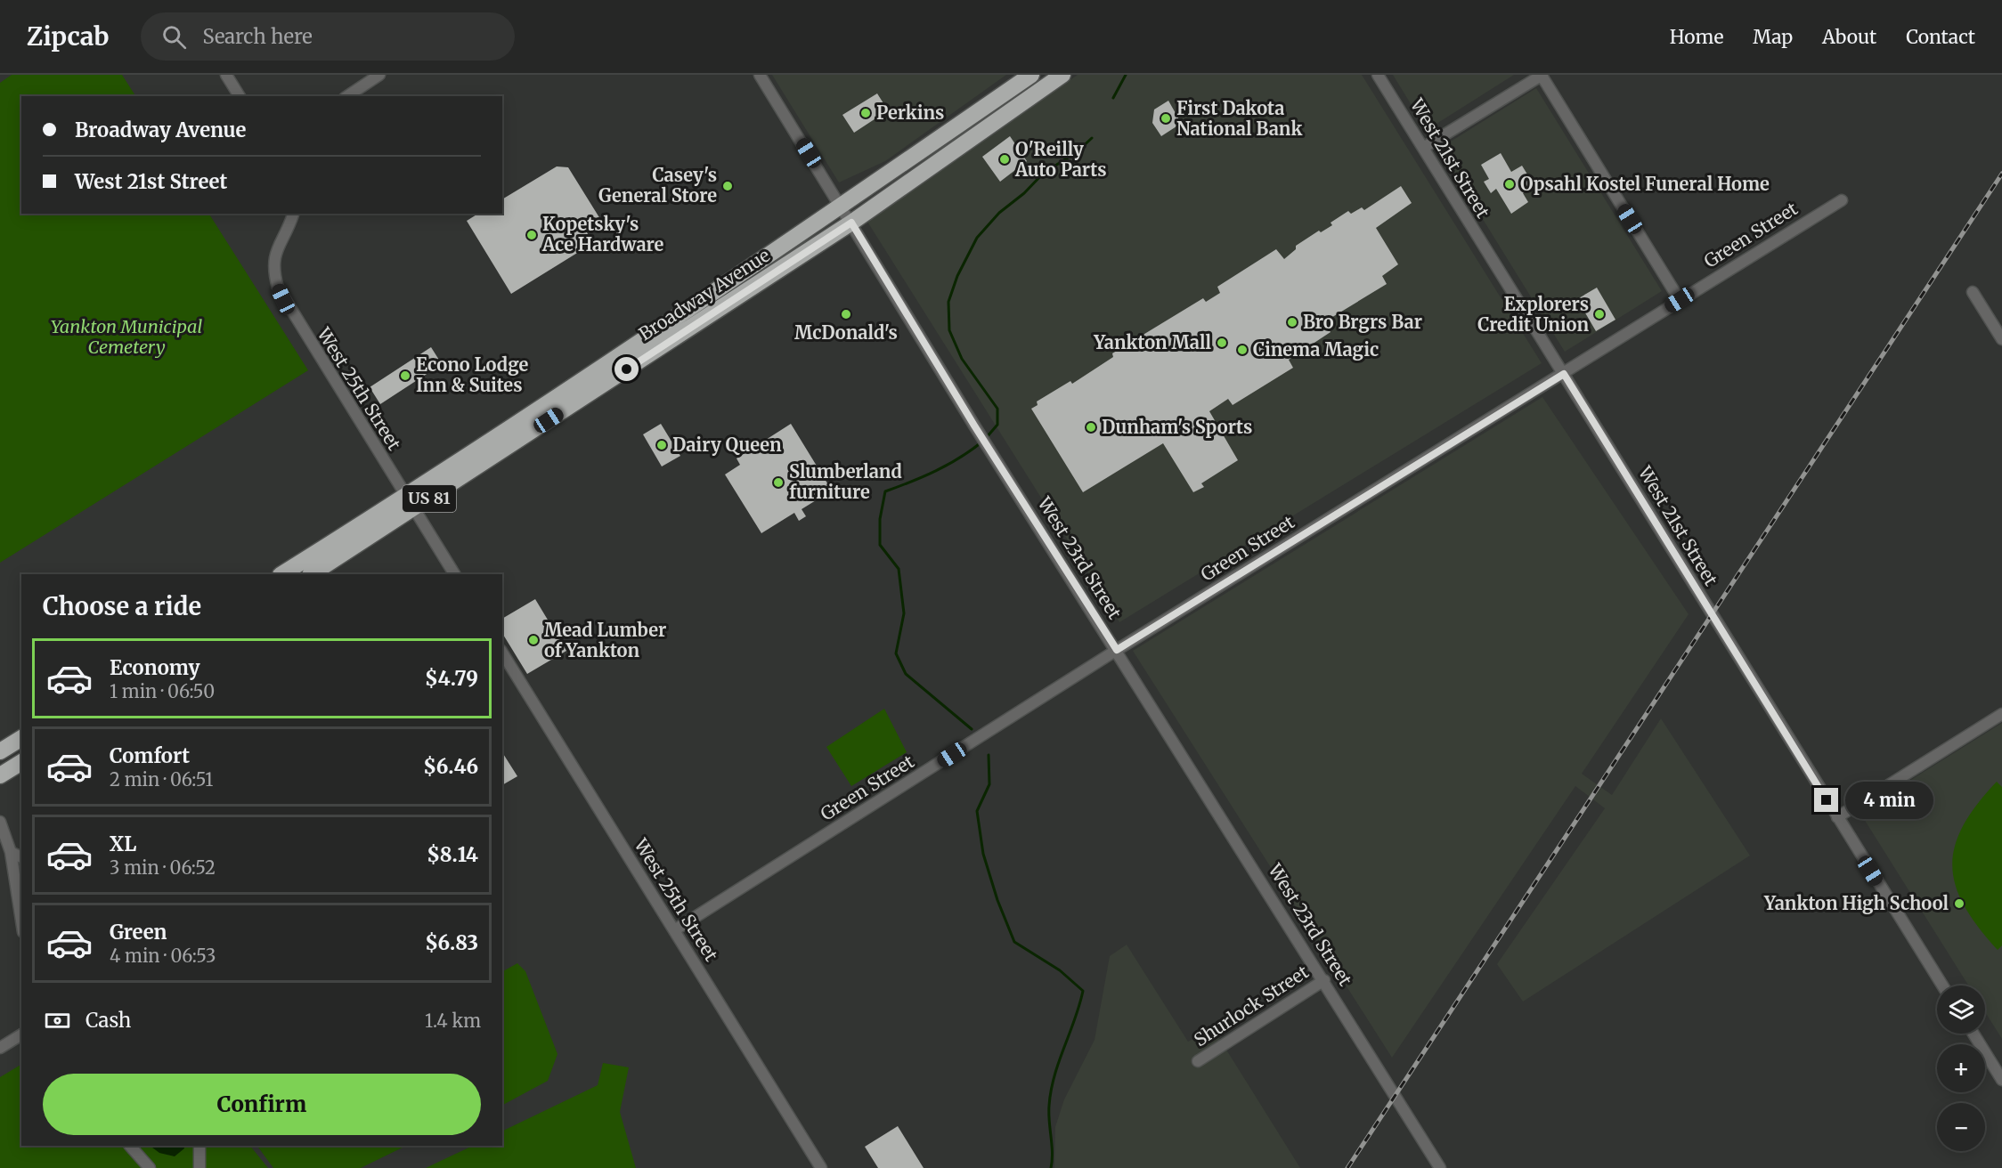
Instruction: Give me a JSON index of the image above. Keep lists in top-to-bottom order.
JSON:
{
  "streets": {
    "highway": ["Broadway Avenue", "US 81"],
    "street": [
      "West 21st Street",
      "Green Street",
      "West 25th Street",
      "West 23rd Street",
      "Shurlock Street"
    ]
  },
  "crossings": [
    ["West 21st Street", "Green Street"],
    ["Green Street", "West 25th Street"],
    ["Green Street", "West 23rd Street"],
    ["Broadway Avenue", "West 25th Street"],
    ["Broadway Avenue", "West 23rd Street"],
    ["West 23rd Street", "Shurlock Street"]
  ],
  "parks": ["Yankton Municipal Cemetery"],
  "places": [
    "Perkins",
    "First Dakota National Bank",
    "O'Reilly Auto Parts",
    "Opsahl Kostel Funeral Home",
    "Casey's General Store",
    "Kopetsky's Ace Hardware",
    "McDonald's",
    "Explorers Credit Union",
    "Bro Brgrs Bar",
    "Yankton Mall",
    "Cinema Magic",
    "Econo Lodge Inn & Suites",
    "Dunham's Sports",
    "Dairy Queen",
    "Slumberland furniture",
    "Mead Lumber of Yankton",
    "Yankton High School"
  ],
  "page": {
    "header": "Zipcab",
    "search": "Search here",
    "nav": [
      "Home",
      "Map",
      "About",
      "Contact"
    ],
    "banner": ["Broadway Avenue", "West 21st Street"],
    "heading": "Choose a ride",
    "list": [
      {
        "name": "Economy",
        "note": "1 min · 06:50",
        "value": "$4.79"
      },
      {
        "name": "Comfort",
        "note": "2 min · 06:51",
        "value": "$6.46"
      },
      {
        "name": "XL",
        "note": "3 min · 06:52",
        "value": "$8.14"
      },
      {
        "name": "Green",
        "note": "4 min · 06:53",
        "value": "$6.83"
      }
    ],
    "bubble": "4 min",
    "map_buttons": ["+", "−"],
    "pay": ["Cash", "1.4 km"],
    "buttons": "Confirm"
  }
}
